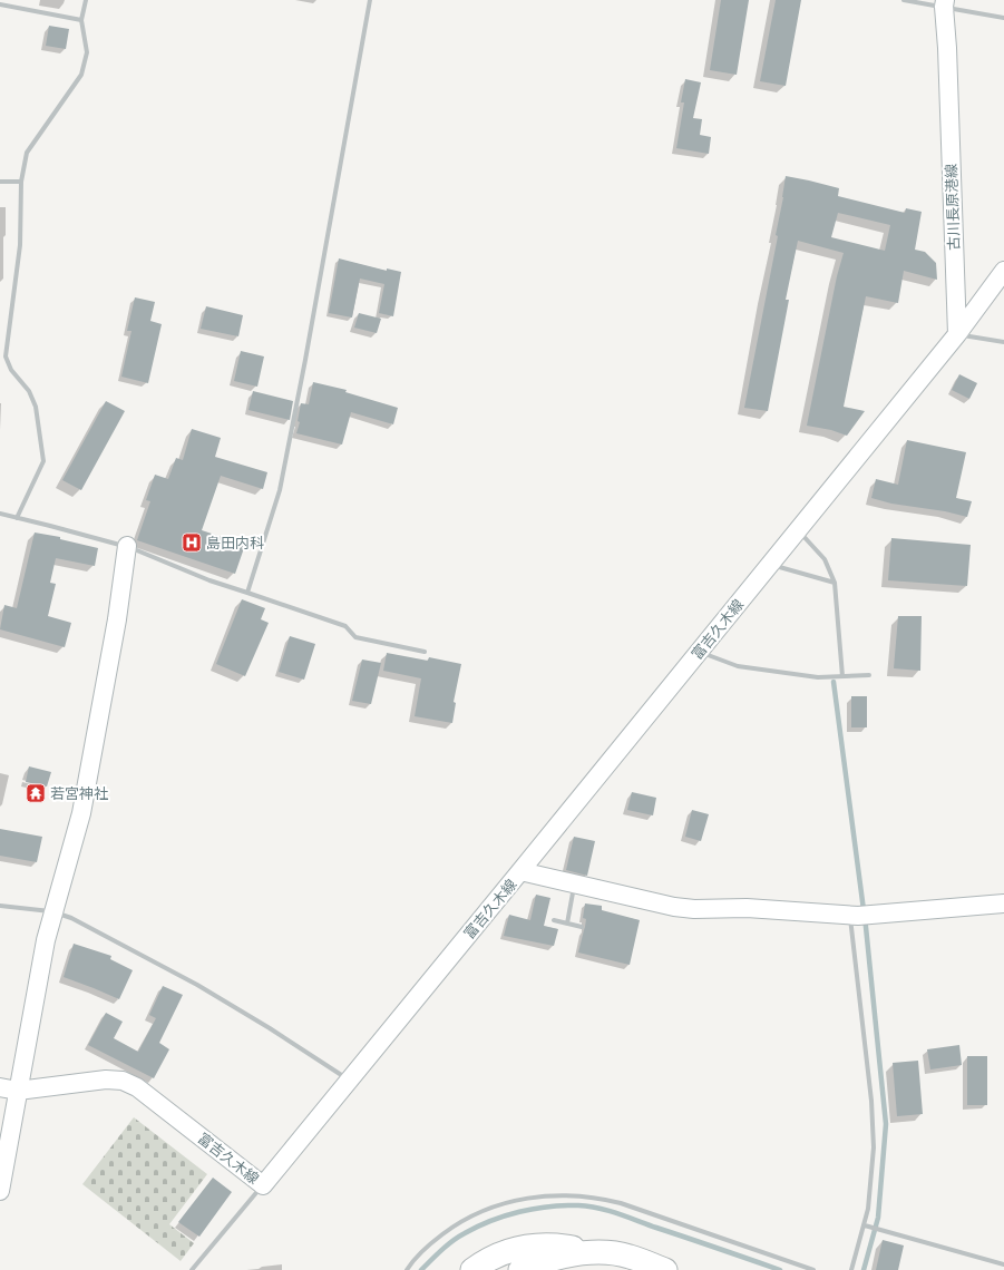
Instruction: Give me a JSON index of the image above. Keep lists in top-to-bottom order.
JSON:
{
  "streets": {
    "main road": ["古川長原港線", "富吉久木線"]
  },
  "crossings": [
    ["古川長原港線", "富吉久木線"]
  ],
  "places": {
    "hospital": ["島田内科"],
    "temple": ["若宮神社"]
  }
}
